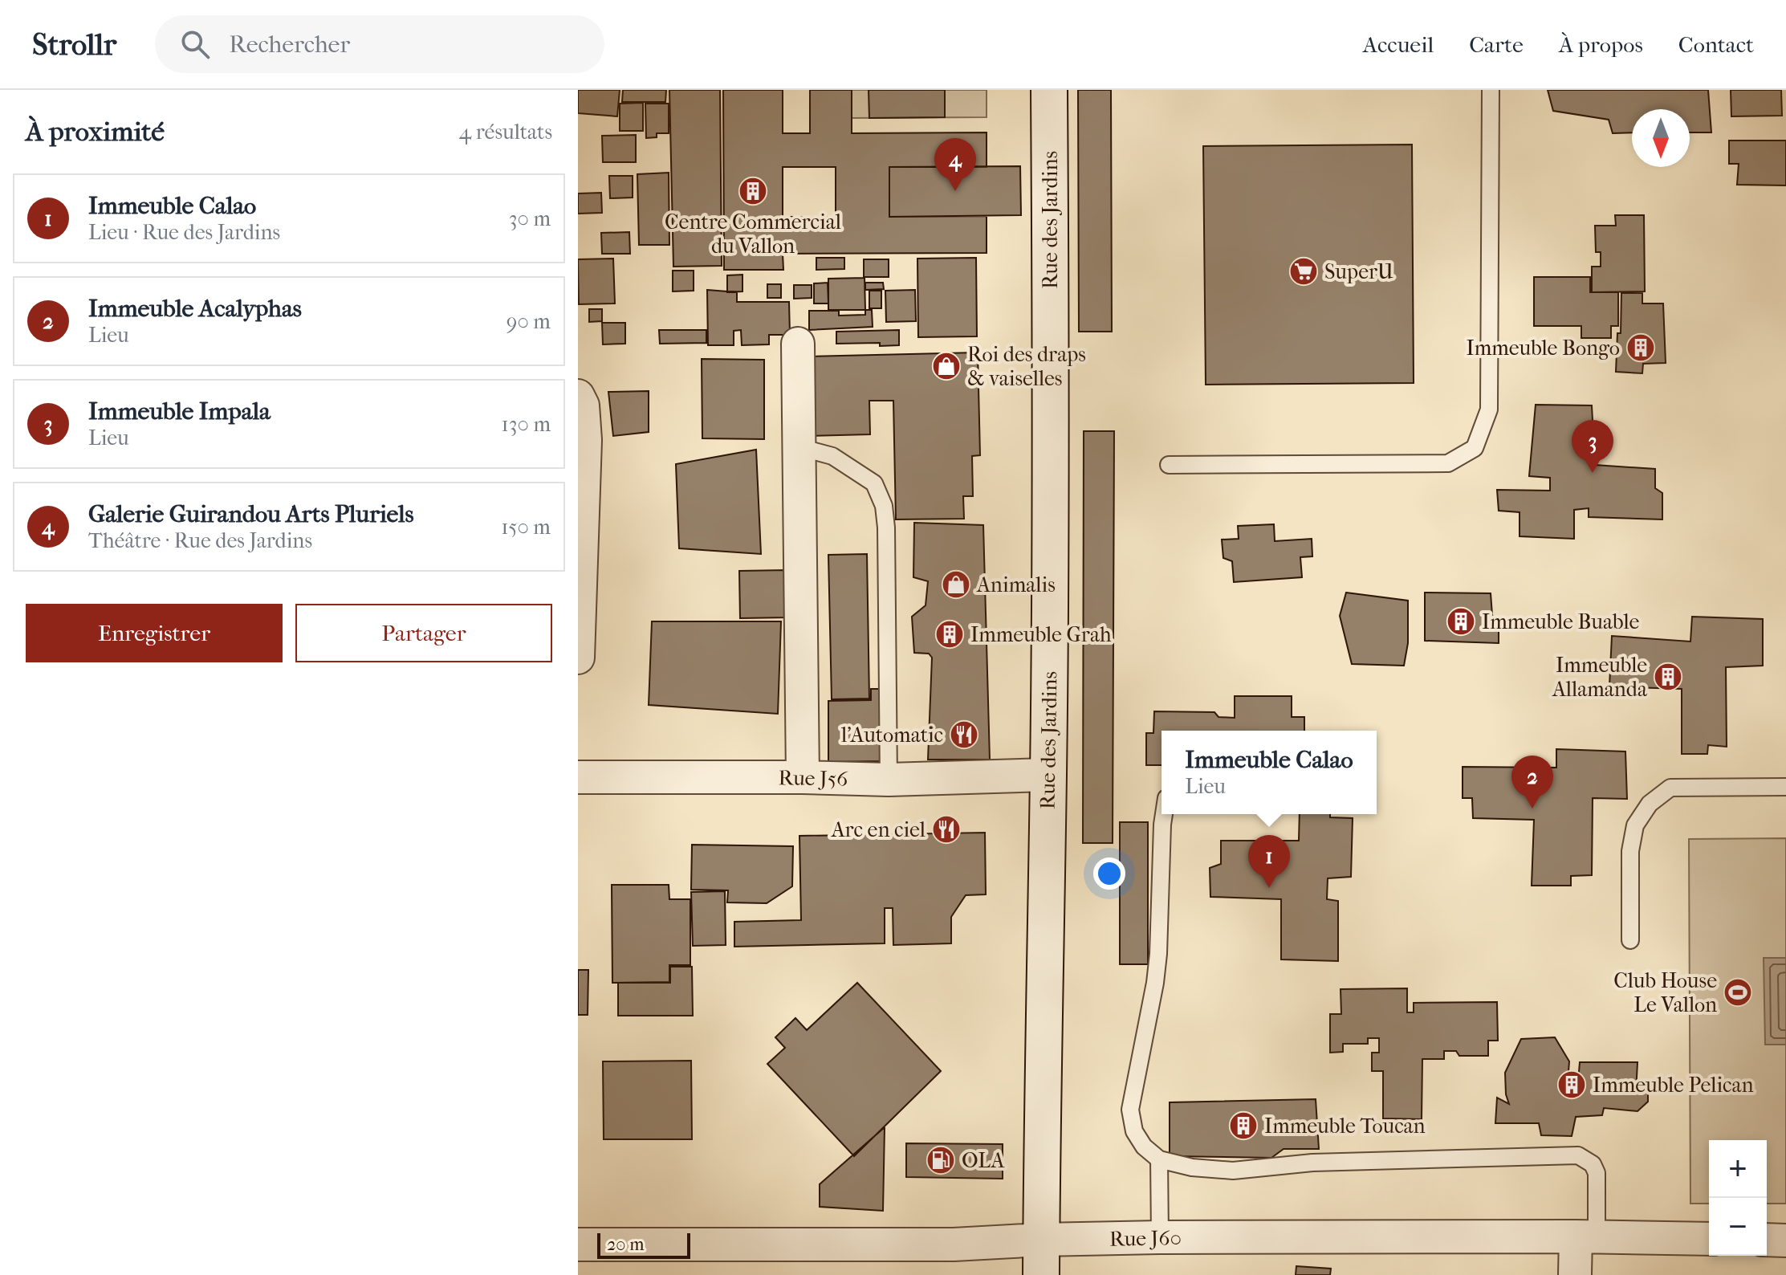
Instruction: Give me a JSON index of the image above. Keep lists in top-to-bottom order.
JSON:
{
  "streets": {
    "main road": ["Rue des Jardins"],
    "street": ["Rue J56", "Rue J60"]
  },
  "crossings": [
    ["Rue des Jardins", "Rue J56"],
    ["Rue des Jardins", "Rue J60"]
  ],
  "places": {
    "building": [
      "Centre Commercial du Vallon",
      "Immeuble Bongo",
      "Immeuble Buable",
      "Immeuble Grah",
      "Immeuble Allamanda",
      "Immeuble Pelican",
      "Immeuble Toucan"
    ],
    "supermarket": ["SuperU"],
    "shop": ["Roi des draps & vaiselles", "Animalis"],
    "restaurant": ["l'Automatic", "Arc en ciel"],
    "sports": ["Club House Le Vallon"],
    "fuel station": ["OLA"]
  },
  "scale_bar": "20 m",
  "north": "bottom",
  "page": {
    "header": "Strollr",
    "search": "Rechercher",
    "nav": [
      "Accueil",
      "Carte",
      "À propos",
      "Contact"
    ],
    "heading": ["À proximité", "4 résultats"],
    "pins": [
      "4",
      "3",
      "2",
      "1"
    ],
    "list": [
      {
        "mark": "1",
        "name": "Immeuble Calao",
        "note": "Lieu · Rue des Jardins",
        "value": "30 m"
      },
      {
        "mark": "2",
        "name": "Immeuble Acalyphas",
        "note": "Lieu",
        "value": "90 m"
      },
      {
        "mark": "3",
        "name": "Immeuble Impala",
        "note": "Lieu",
        "value": "130 m"
      },
      {
        "mark": "4",
        "name": "Galerie Guirandou Arts Pluriels",
        "note": "Théâtre · Rue des Jardins",
        "value": "150 m"
      }
    ],
    "buttons": ["Enregistrer", "Partager"],
    "popup": ["Immeuble Calao", "Lieu"],
    "map_buttons": ["+", "−"],
    "scale": "20 m"
  }
}
